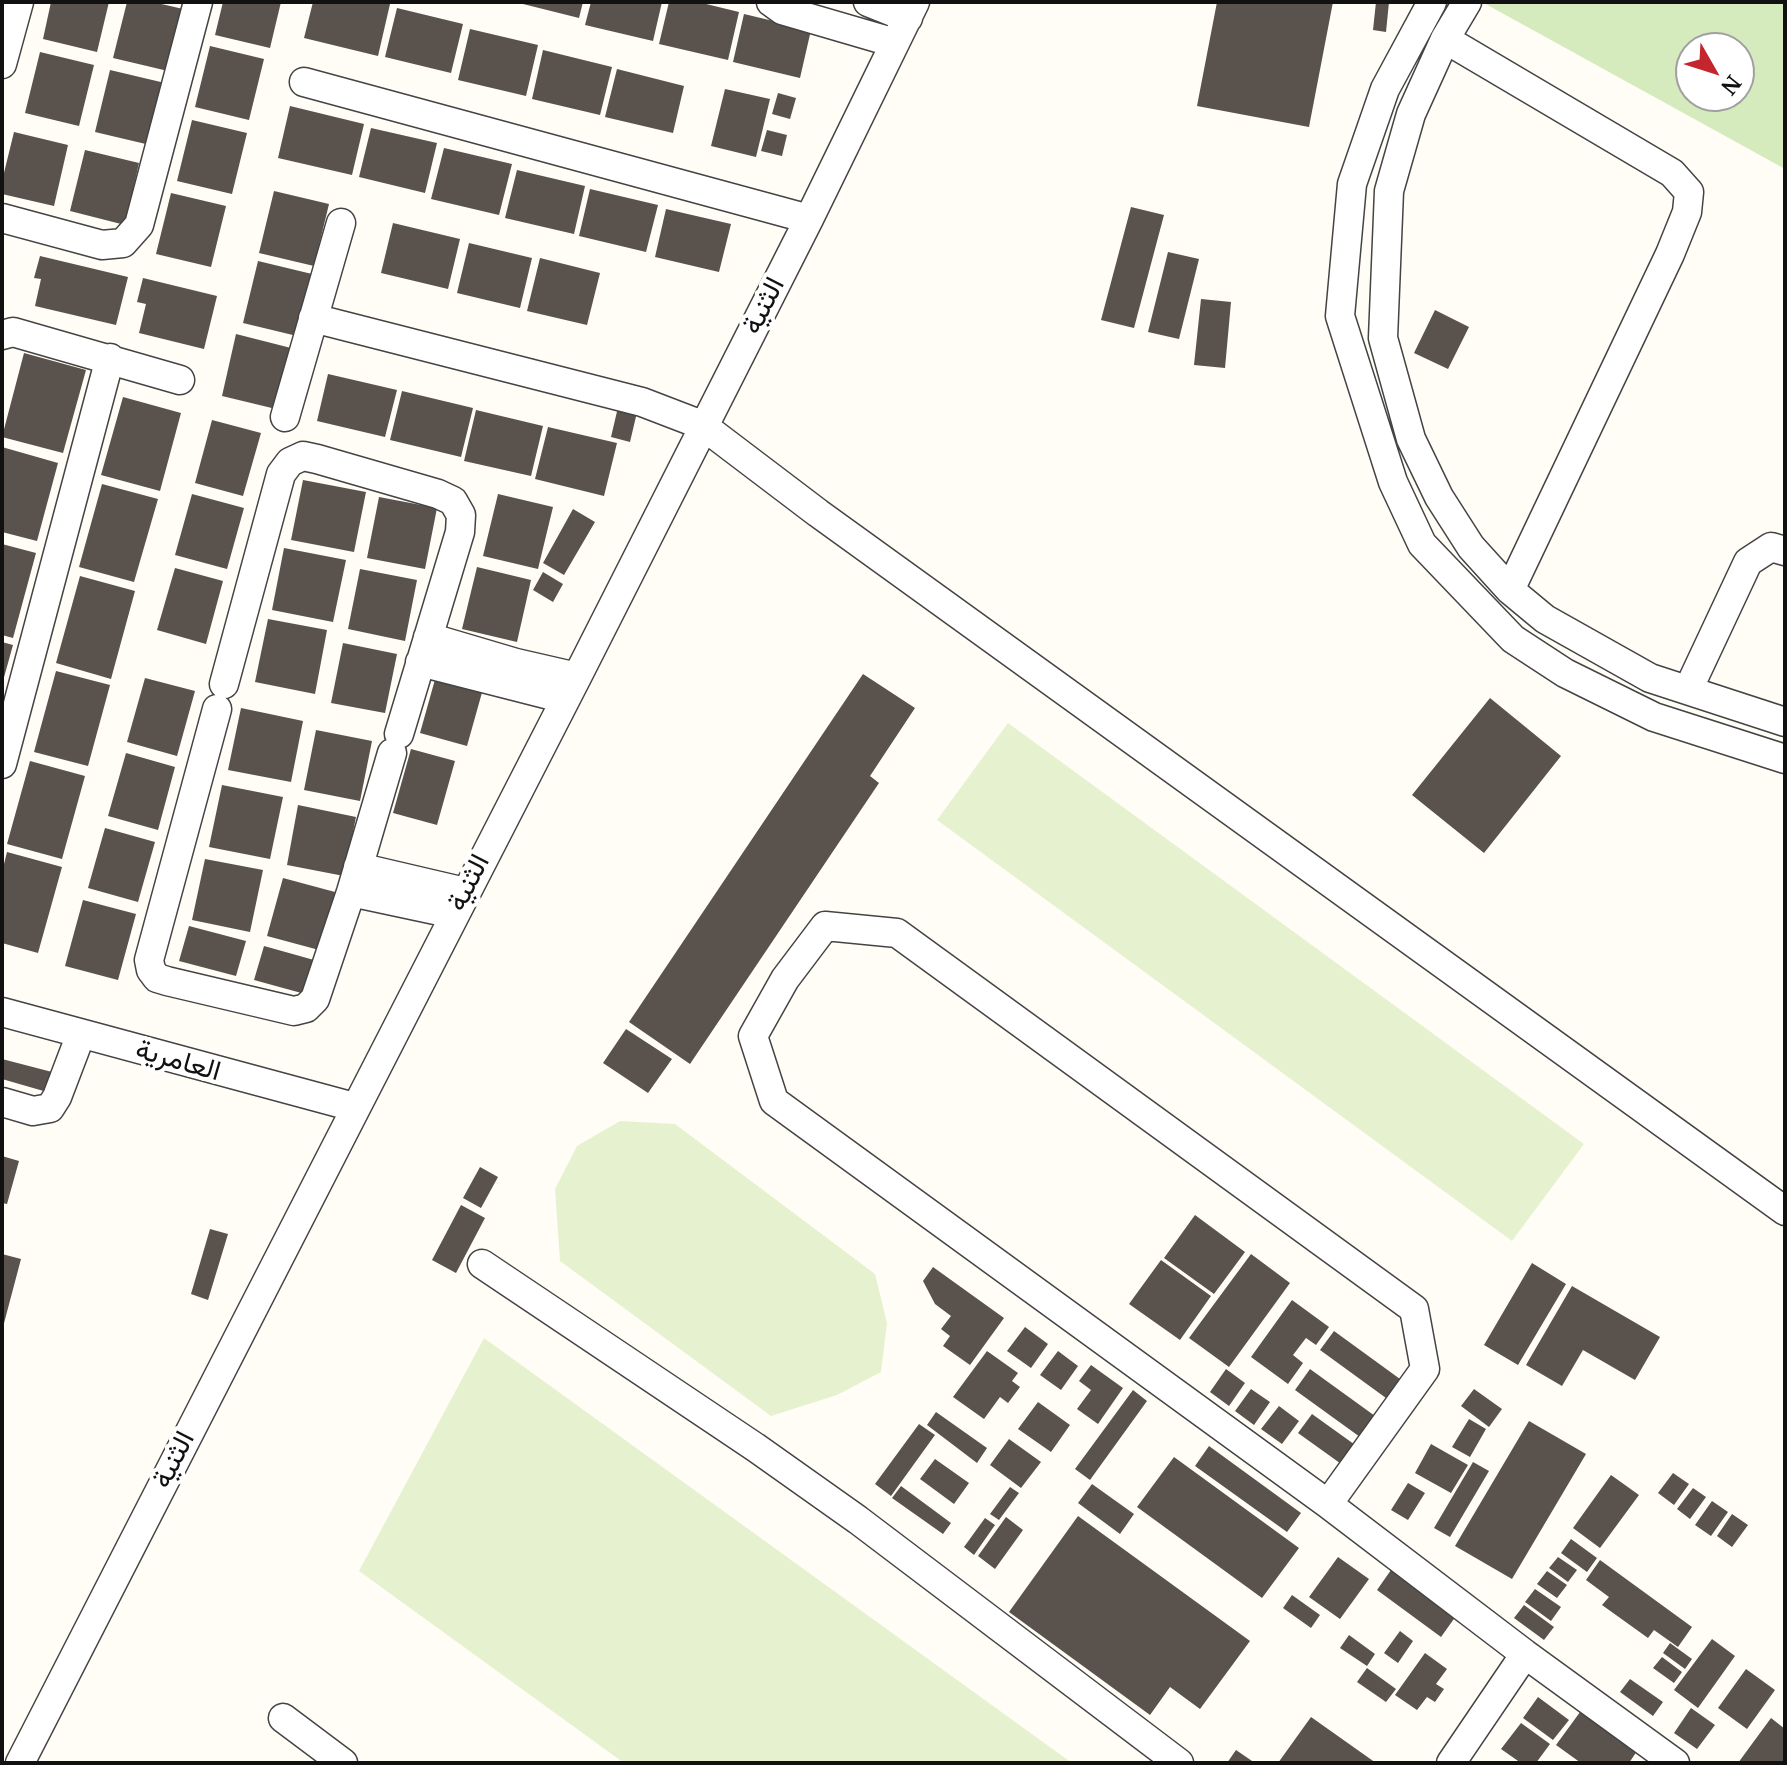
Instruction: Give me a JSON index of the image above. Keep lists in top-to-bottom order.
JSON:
{
  "streets": {
    "street": ["الثنية", "العامرية"]
  },
  "crossings": [
    ["الثنية", "العامرية"]
  ],
  "north": "bottom right"
}
